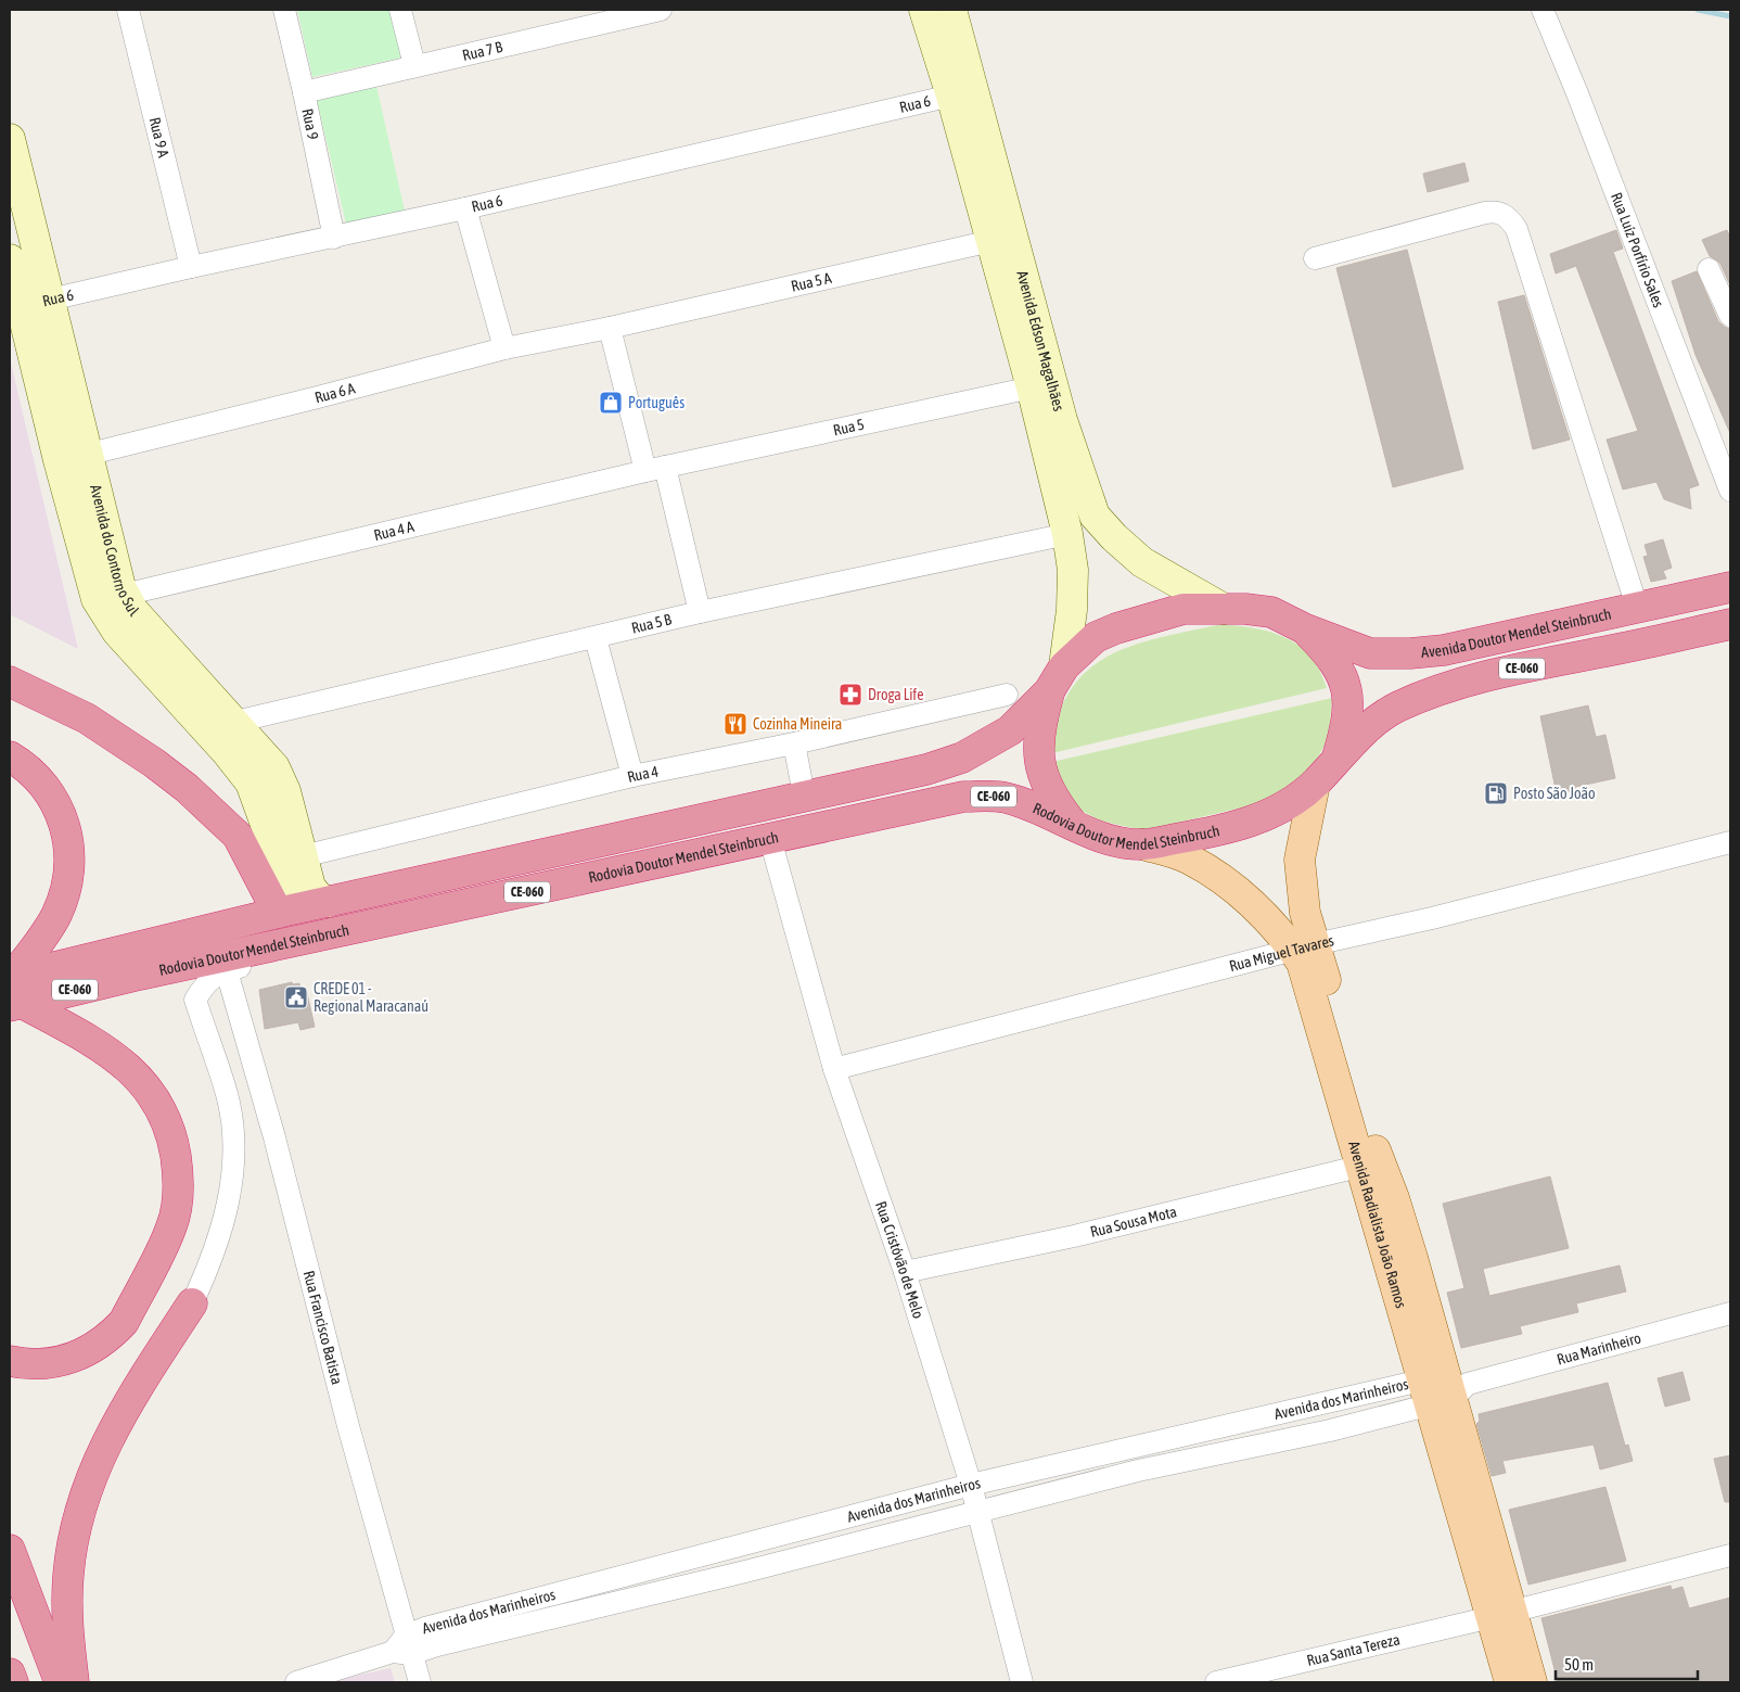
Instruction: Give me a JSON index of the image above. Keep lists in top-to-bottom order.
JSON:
{
  "streets": {
    "highway": ["Avenida Doutor Mendel Steinbruch", "CE-060", "Rodovia Doutor Mendel Steinbruch"],
    "main road": ["Avenida Radialista João Ramos"],
    "street": [
      "Rua 7 B",
      "Rua 6",
      "Rua 9",
      "Rua 9 A",
      "Rua Luíz Porfírio Sales",
      "Rua 5 A",
      "Avenida Edson Magalhães",
      "Rua 6 A",
      "Rua 5",
      "Rua 4 A",
      "Avenida do Contorno Sul",
      "Rua 5 B",
      "Rua 4",
      "Rua Miguel Tavares",
      "Rua Sousa Mota",
      "Rua Cristóvão de Melo",
      "Rua Francisco Batista",
      "Rua Marinheiro",
      "Avenida dos Marinheiros",
      "Rua Santa Tereza"
    ]
  },
  "crossings": [
    ["Rua 7 B", "Rua 9"],
    ["Rua 6", "Rua 9"],
    ["Rua 6", "Rua 9 A"],
    ["Rua 6", "Avenida Edson Magalhães"],
    ["Rua 6", "Avenida do Contorno Sul"],
    ["Rua 5 A", "Avenida Edson Magalhães"],
    ["Rua 5 A", "Rua 6 A"],
    ["Avenida Edson Magalhães", "Rua 5"],
    ["Avenida Edson Magalhães", "Rua 5 B"],
    ["Avenida Edson Magalhães", "Rodovia Doutor Mendel Steinbruch"],
    ["Rua 6 A", "Avenida do Contorno Sul"],
    ["Rua 5", "Rua 4 A"],
    ["Rua 4 A", "Avenida do Contorno Sul"],
    ["Avenida do Contorno Sul", "Rua 5 B"],
    ["Avenida do Contorno Sul", "Rua 4"],
    ["Avenida do Contorno Sul", "Rodovia Doutor Mendel Steinbruch"],
    ["Avenida Doutor Mendel Steinbruch", "Rodovia Doutor Mendel Steinbruch"],
    ["CE-060", "Rodovia Doutor Mendel Steinbruch"],
    ["Rodovia Doutor Mendel Steinbruch", "Avenida Radialista João Ramos"],
    ["Rodovia Doutor Mendel Steinbruch", "Rua Cristóvão de Melo"],
    ["Rua Miguel Tavares", "Avenida Radialista João Ramos"],
    ["Rua Miguel Tavares", "Rua Cristóvão de Melo"],
    ["Rua Sousa Mota", "Avenida Radialista João Ramos"],
    ["Rua Sousa Mota", "Rua Cristóvão de Melo"],
    ["Avenida Radialista João Ramos", "Rua Marinheiro"],
    ["Avenida Radialista João Ramos", "Avenida dos Marinheiros"],
    ["Avenida Radialista João Ramos", "Rua Santa Tereza"],
    ["Rua Cristóvão de Melo", "Avenida dos Marinheiros"],
    ["Rua Francisco Batista", "Avenida dos Marinheiros"],
    ["Rua Marinheiro", "Avenida dos Marinheiros"]
  ],
  "places": {
    "shop": ["Português"],
    "pharmacy": ["Droga Life"],
    "restaurant": ["Cozinha Mineira"],
    "fuel station": ["Posto São João"],
    "public building": ["CREDE 01 - Regional Maracanaú"]
  },
  "scale_bar": "50 m"
}
